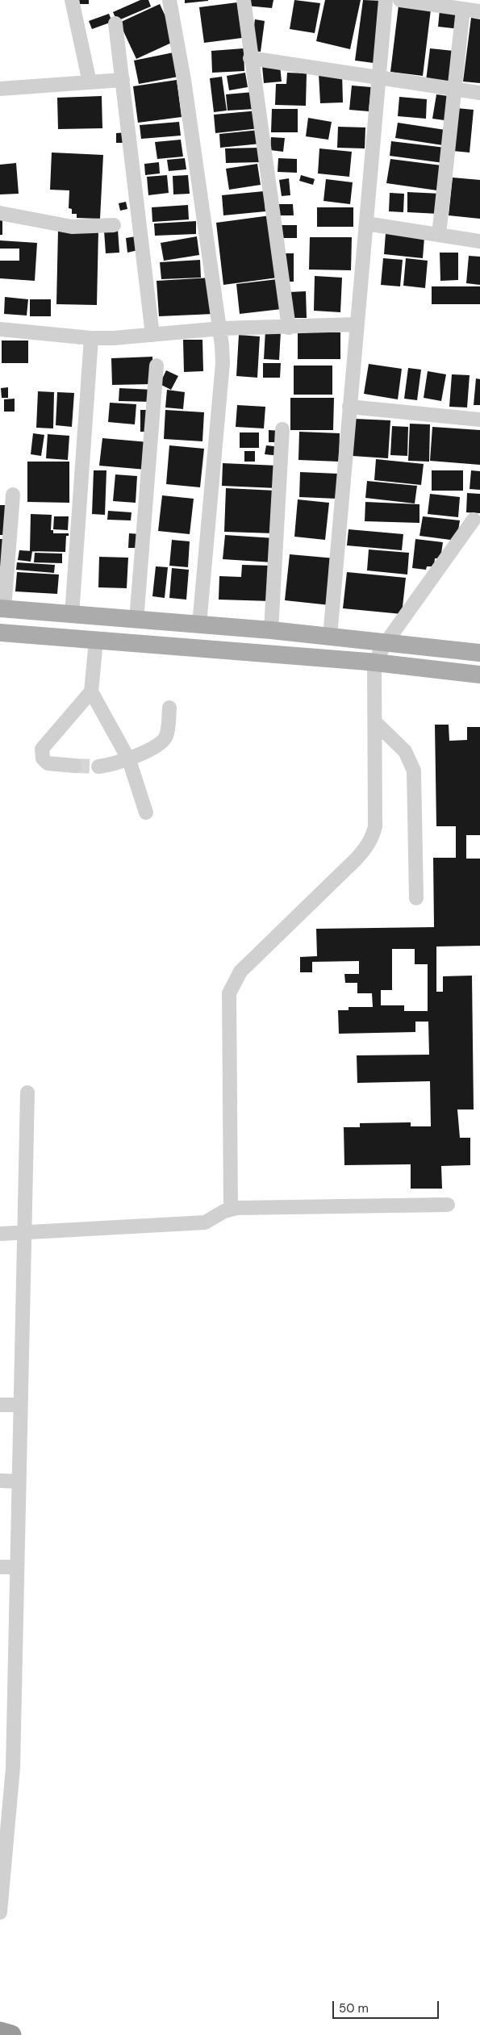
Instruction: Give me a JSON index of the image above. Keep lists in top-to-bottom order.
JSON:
{
  "scale_bar": "50 m"
}
